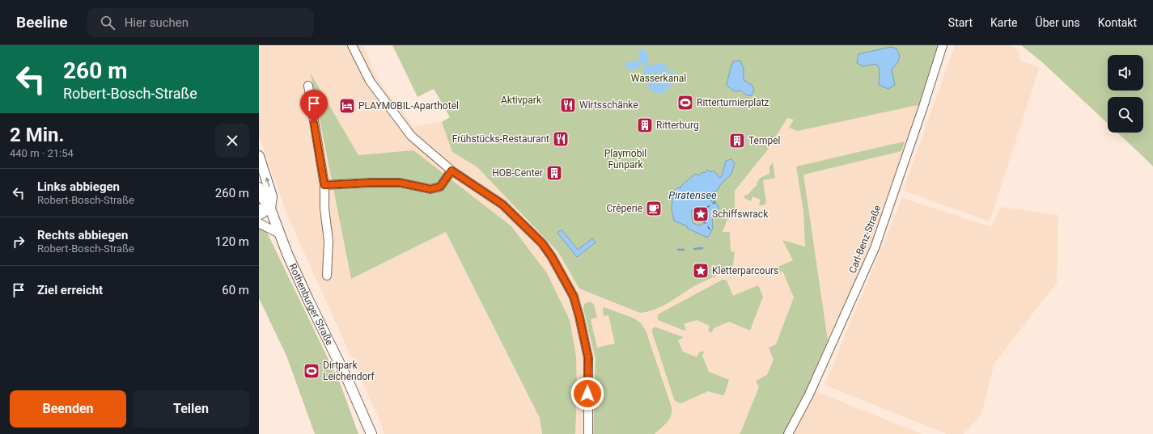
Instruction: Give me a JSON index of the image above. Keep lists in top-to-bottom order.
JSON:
{
  "streets": {
    "main road": ["Rothenburger Straße"],
    "street": ["Carl-Benz-Straße"]
  },
  "water": ["Piratensee"],
  "parks": ["Wasserkanal", "Aktivpark", "Playmobil Funpark"],
  "places": {
    "sports": ["Ritterturnierplatz", "Dirtpark Leichendorf"],
    "restaurant": ["Wirtsschänke", "Frühstücks-Restaurant"],
    "hotel": ["PLAYMOBIL-Aparthotel"],
    "building": ["Ritterburg", "Tempel", "HOB-Center"],
    "cafe": ["Crêperie"],
    "place": ["Schiffswrack", "Kletterparcours"]
  },
  "page": {
    "header": "Beeline",
    "search": "Hier suchen",
    "nav": [
      "Start",
      "Karte",
      "Über uns",
      "Kontakt"
    ],
    "turn": ["260 m", "Robert-Bosch-Straße"],
    "heading": ["2 Min.", "440 m · 21:54"],
    "list": [
      {
        "name": "Links abbiegen",
        "note": "Robert-Bosch-Straße",
        "value": "260 m"
      },
      {
        "name": "Rechts abbiegen",
        "note": "Robert-Bosch-Straße",
        "value": "120 m"
      },
      {
        "name": "Ziel erreicht",
        "value": "60 m"
      }
    ],
    "buttons": ["Beenden", "Teilen"]
  }
}
